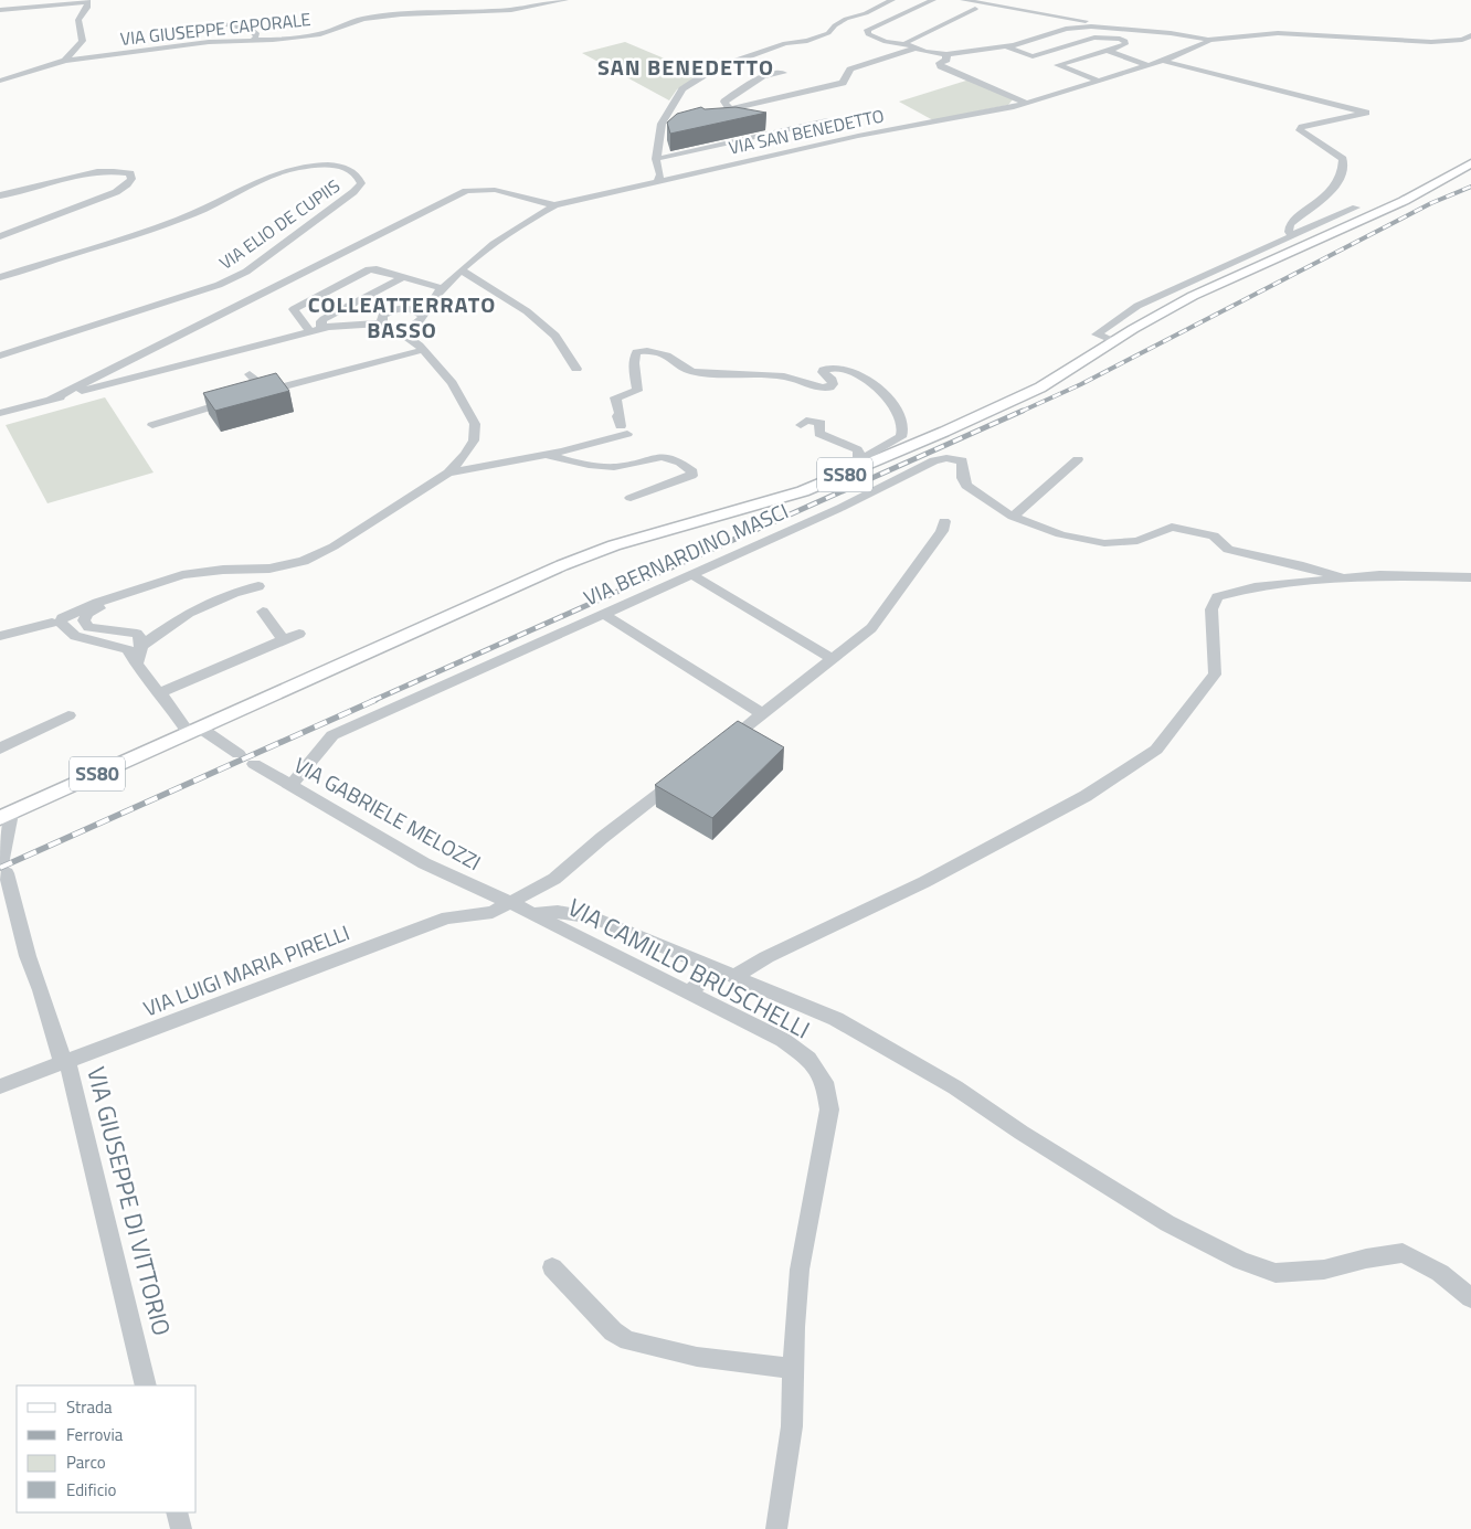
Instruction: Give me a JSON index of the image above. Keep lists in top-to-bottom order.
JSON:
{
  "streets": {
    "main road": ["SS80"],
    "street": [
      "VIA GIUSEPPE CAPORALE",
      "VIA SAN BENEDETTO",
      "VIA ELIO DE CUPIIS",
      "VIA BERNARDINO MASCI",
      "VIA GABRIELE MELOZZI",
      "VIA CAMILLO BRUSCHELLI",
      "VIA LUIGI MARIA PIRELLI",
      "VIA GIUSEPPE DI VITTORIO"
    ]
  },
  "crossings": [
    ["SS80", "VIA GIUSEPPE DI VITTORIO"],
    ["VIA BERNARDINO MASCI", "VIA GABRIELE MELOZZI"],
    ["VIA GABRIELE MELOZZI", "VIA CAMILLO BRUSCHELLI"],
    ["VIA GABRIELE MELOZZI", "VIA LUIGI MARIA PIRELLI"],
    ["VIA LUIGI MARIA PIRELLI", "VIA GIUSEPPE DI VITTORIO"]
  ],
  "districts": ["SAN BENEDETTO", "COLLEATTERRATO BASSO"],
  "legend": [
    "Strada",
    "Ferrovia",
    "Parco",
    "Edificio"
  ]
}
